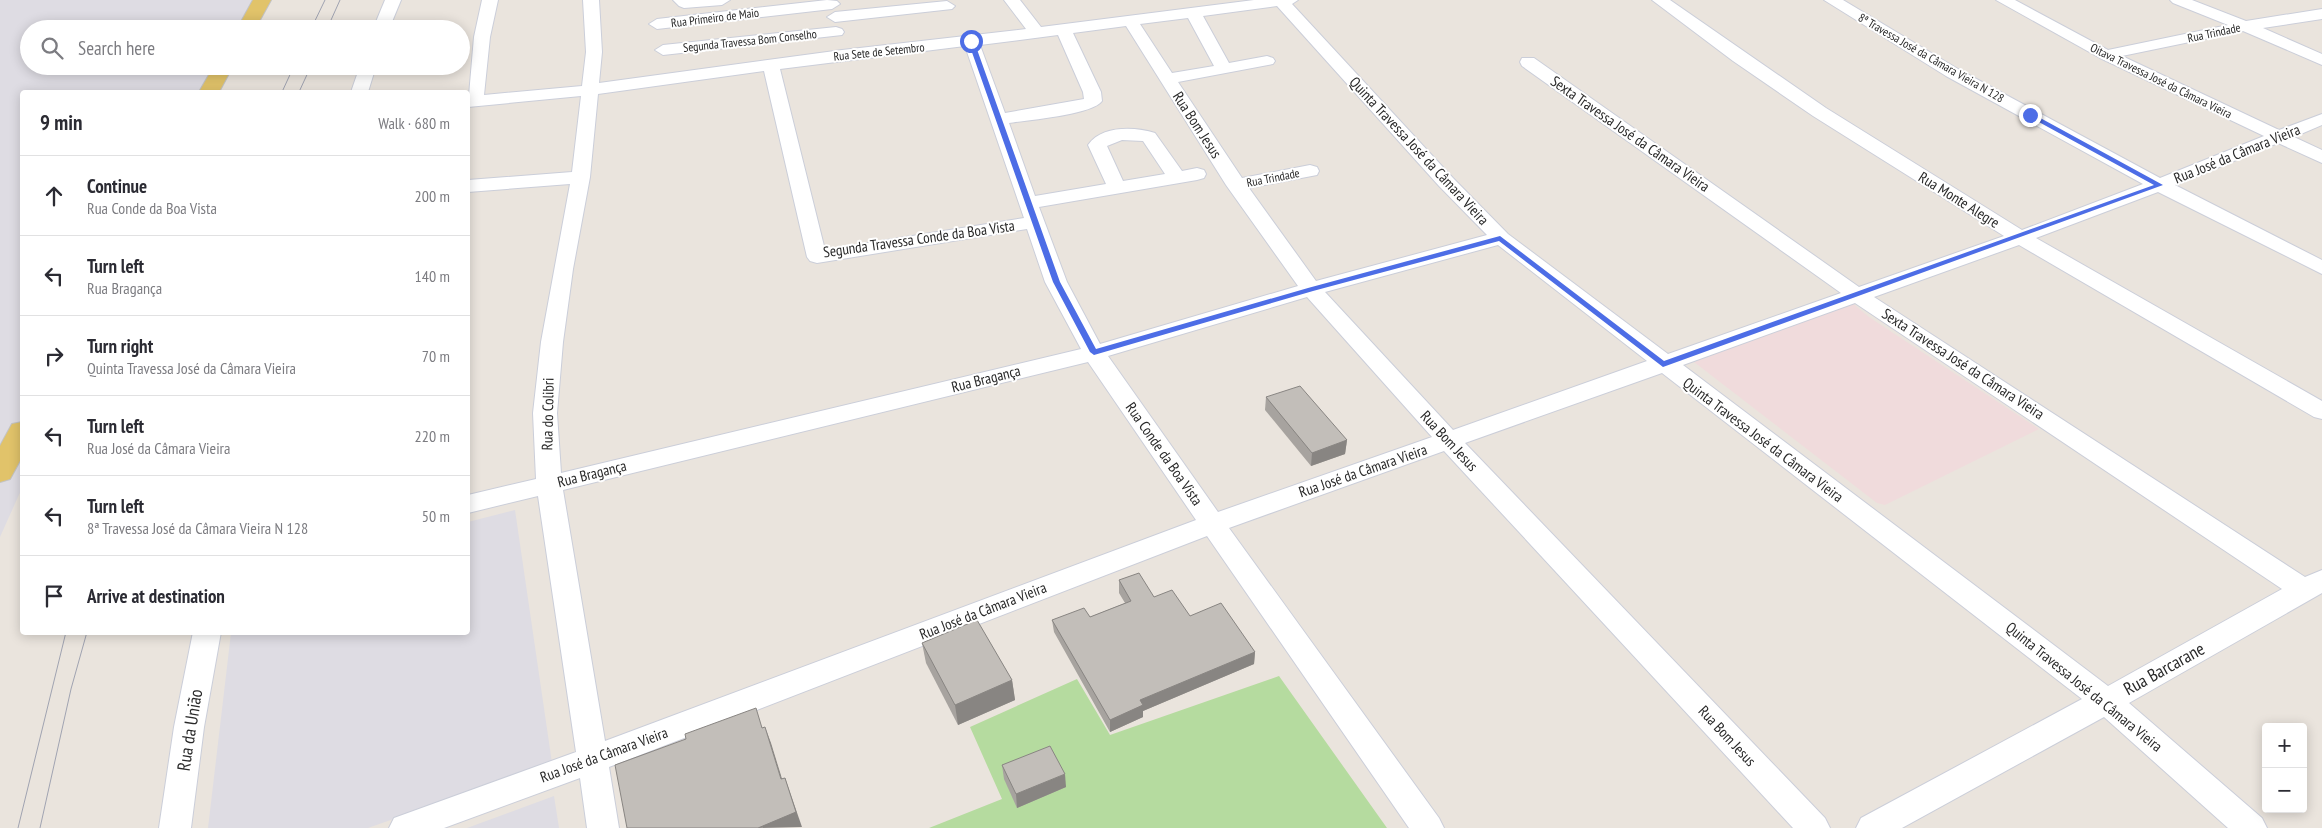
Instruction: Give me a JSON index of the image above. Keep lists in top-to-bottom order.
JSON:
{
  "streets": {
    "street": [
      "Rua Primeiro de Maio",
      "Rua Trindade",
      "Segunda Travessa Bom Conselho",
      "Rua Sete de Setembro",
      "8ª Travessa José da Câmara Vieira N 128",
      "Oitava Travessa José da Câmara Vieira",
      "Rua Bom Jesus",
      "Sexta Travessa José da Câmara Vieira",
      "Quinta Travessa José da Câmara Vieira",
      "Rua José da Câmara Vieira",
      "Rua Monte Alegre",
      "Segunda Travessa Conde da Boa Vista",
      "Rua Bragança",
      "Rua do Colibri",
      "Rua Conde da Boa Vista",
      "Rua Barcarane",
      "Rua da União"
    ]
  },
  "crossings": [
    ["Rua Primeiro de Maio", "Segunda Travessa Bom Conselho"],
    ["Rua Trindade", "Oitava Travessa José da Câmara Vieira"],
    ["Rua Trindade", "Rua Bom Jesus"],
    ["Rua Sete de Setembro", "Rua Bom Jesus"],
    ["Rua Sete de Setembro", "Quinta Travessa José da Câmara Vieira"],
    ["Rua Sete de Setembro", "Segunda Travessa Conde da Boa Vista"],
    ["Rua Sete de Setembro", "Rua do Colibri"],
    ["Rua Sete de Setembro", "Rua Conde da Boa Vista"],
    ["8ª Travessa José da Câmara Vieira N 128", "Rua José da Câmara Vieira"],
    ["Oitava Travessa José da Câmara Vieira", "Rua José da Câmara Vieira"],
    ["Rua Bom Jesus", "Rua José da Câmara Vieira"],
    ["Rua Bom Jesus", "Rua Bragança"],
    ["Sexta Travessa José da Câmara Vieira", "Rua José da Câmara Vieira"],
    ["Sexta Travessa José da Câmara Vieira", "Rua Barcarane"],
    ["Quinta Travessa José da Câmara Vieira", "Rua José da Câmara Vieira"],
    ["Quinta Travessa José da Câmara Vieira", "Rua Bragança"],
    ["Quinta Travessa José da Câmara Vieira", "Rua Barcarane"],
    ["Rua José da Câmara Vieira", "Rua Monte Alegre"],
    ["Rua José da Câmara Vieira", "Rua do Colibri"],
    ["Rua José da Câmara Vieira", "Rua Conde da Boa Vista"],
    ["Segunda Travessa Conde da Boa Vista", "Rua Conde da Boa Vista"],
    ["Rua Bragança", "Rua do Colibri"],
    ["Rua Bragança", "Rua Conde da Boa Vista"]
  ],
  "page": {
    "search": "Search here",
    "heading": ["9 min", "Walk · 680 m"],
    "list": [
      ["Continue", "Rua Conde da Boa Vista", "200 m"],
      ["Turn left", "Rua Bragança", "140 m"],
      ["Turn right", "Quinta Travessa José da Câmara Vieira", "70 m"],
      ["Turn left", "Rua José da Câmara Vieira", "220 m"],
      ["Turn left", "8ª Travessa José da Câmara Vieira N 128", "50 m"],
      "Arrive at destination"
    ],
    "map_buttons": ["+", "−"]
  }
}
